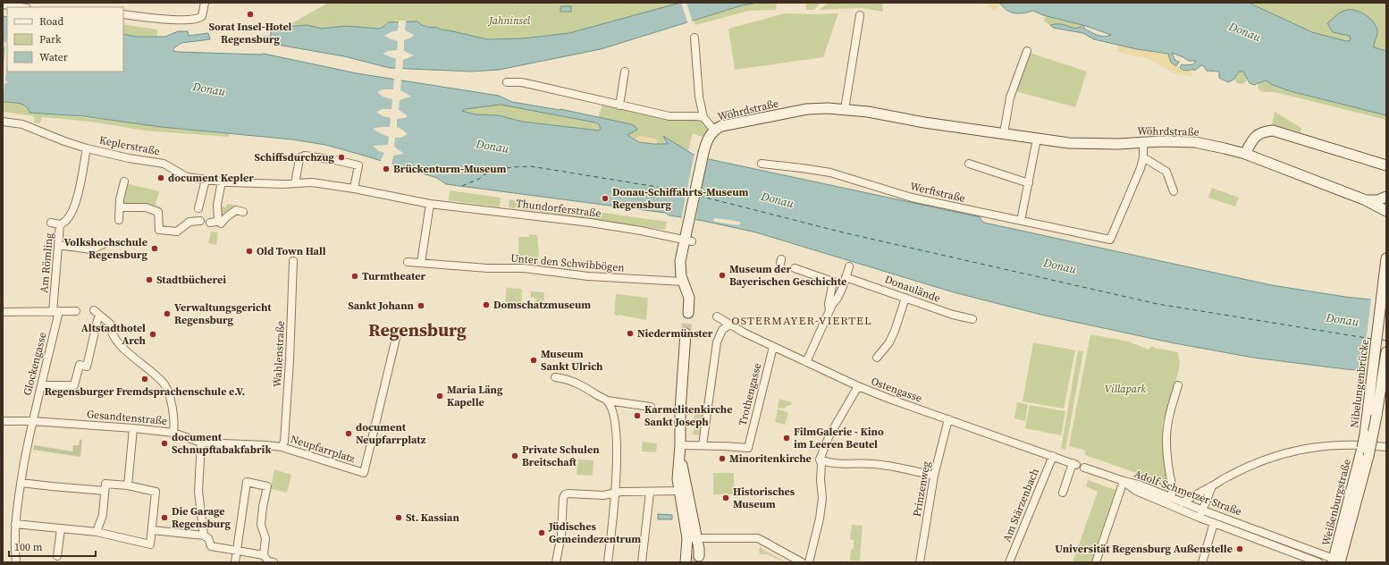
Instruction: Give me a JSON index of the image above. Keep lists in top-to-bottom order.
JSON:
{
  "streets": {
    "street": [
      "Wöhrdstraße",
      "Keplerstraße",
      "Werftstraße",
      "Thundorferstraße",
      "Am Römling",
      "Unter den Schwibbögen",
      "Donaulände",
      "Wahlenstraße",
      "Glockengasse",
      "Nibelungenbrücke",
      "Ostengasse",
      "Trothengasse",
      "Gesandtenstraße",
      "Neupfarrplatz",
      "Prinzenweg",
      "Adolf-Schmetzer-Straße",
      "Weißenburgstraße",
      "Am Stärzenbach"
    ]
  },
  "crossings": [
    ["Keplerstraße", "Thundorferstraße"],
    ["Am Römling", "Glockengasse"],
    ["Wahlenstraße", "Neupfarrplatz"],
    ["Glockengasse", "Gesandtenstraße"],
    ["Nibelungenbrücke", "Weißenburgstraße"],
    ["Ostengasse", "Trothengasse"],
    ["Ostengasse", "Prinzenweg"],
    ["Ostengasse", "Am Stärzenbach"],
    ["Gesandtenstraße", "Neupfarrplatz"],
    ["Adolf-Schmetzer-Straße", "Weißenburgstraße"]
  ],
  "districts": ["OSTERMAYER-VIERTEL", "Regensburg"],
  "water": ["Donau"],
  "parks": ["Jahninsel", "Villapark"],
  "places": [
    "Sorat Insel-Hotel Regensburg",
    "Schiffsdurchzug",
    "Brückenturm-Museum",
    "document Kepler",
    "Donau-Schiffahrts-Museum Regensburg",
    "Volkshochschule Regensburg",
    "Old Town Hall",
    "Museum der Bayerischen Geschichte",
    "Turmtheater",
    "Stadtbücherei",
    "Domschatzmuseum",
    "Sankt Johann",
    "Verwaltungsgericht Regensburg",
    "Niedermünster",
    "Altstadthotel Arch",
    "Museum Sankt Ulrich",
    "Regensburger Fremdsprachenschule e.V.",
    "Maria Läng Kapelle",
    "Karmelitenkirche Sankt Joseph",
    "document Neupfarrplatz",
    "FilmGalerie - Kino im Leeren Beutel",
    "document Schnupftabakfabrik",
    "Private Schulen Breitschaft",
    "Minoritenkirche",
    "Historisches Museum",
    "Die Garage Regensburg",
    "St. Kassian",
    "Jüdisches Gemeindezentrum",
    "Universität Regensburg Außenstelle"
  ],
  "legend": ["Road", "Park", "Water"],
  "scale_bar": "100 m"
}
